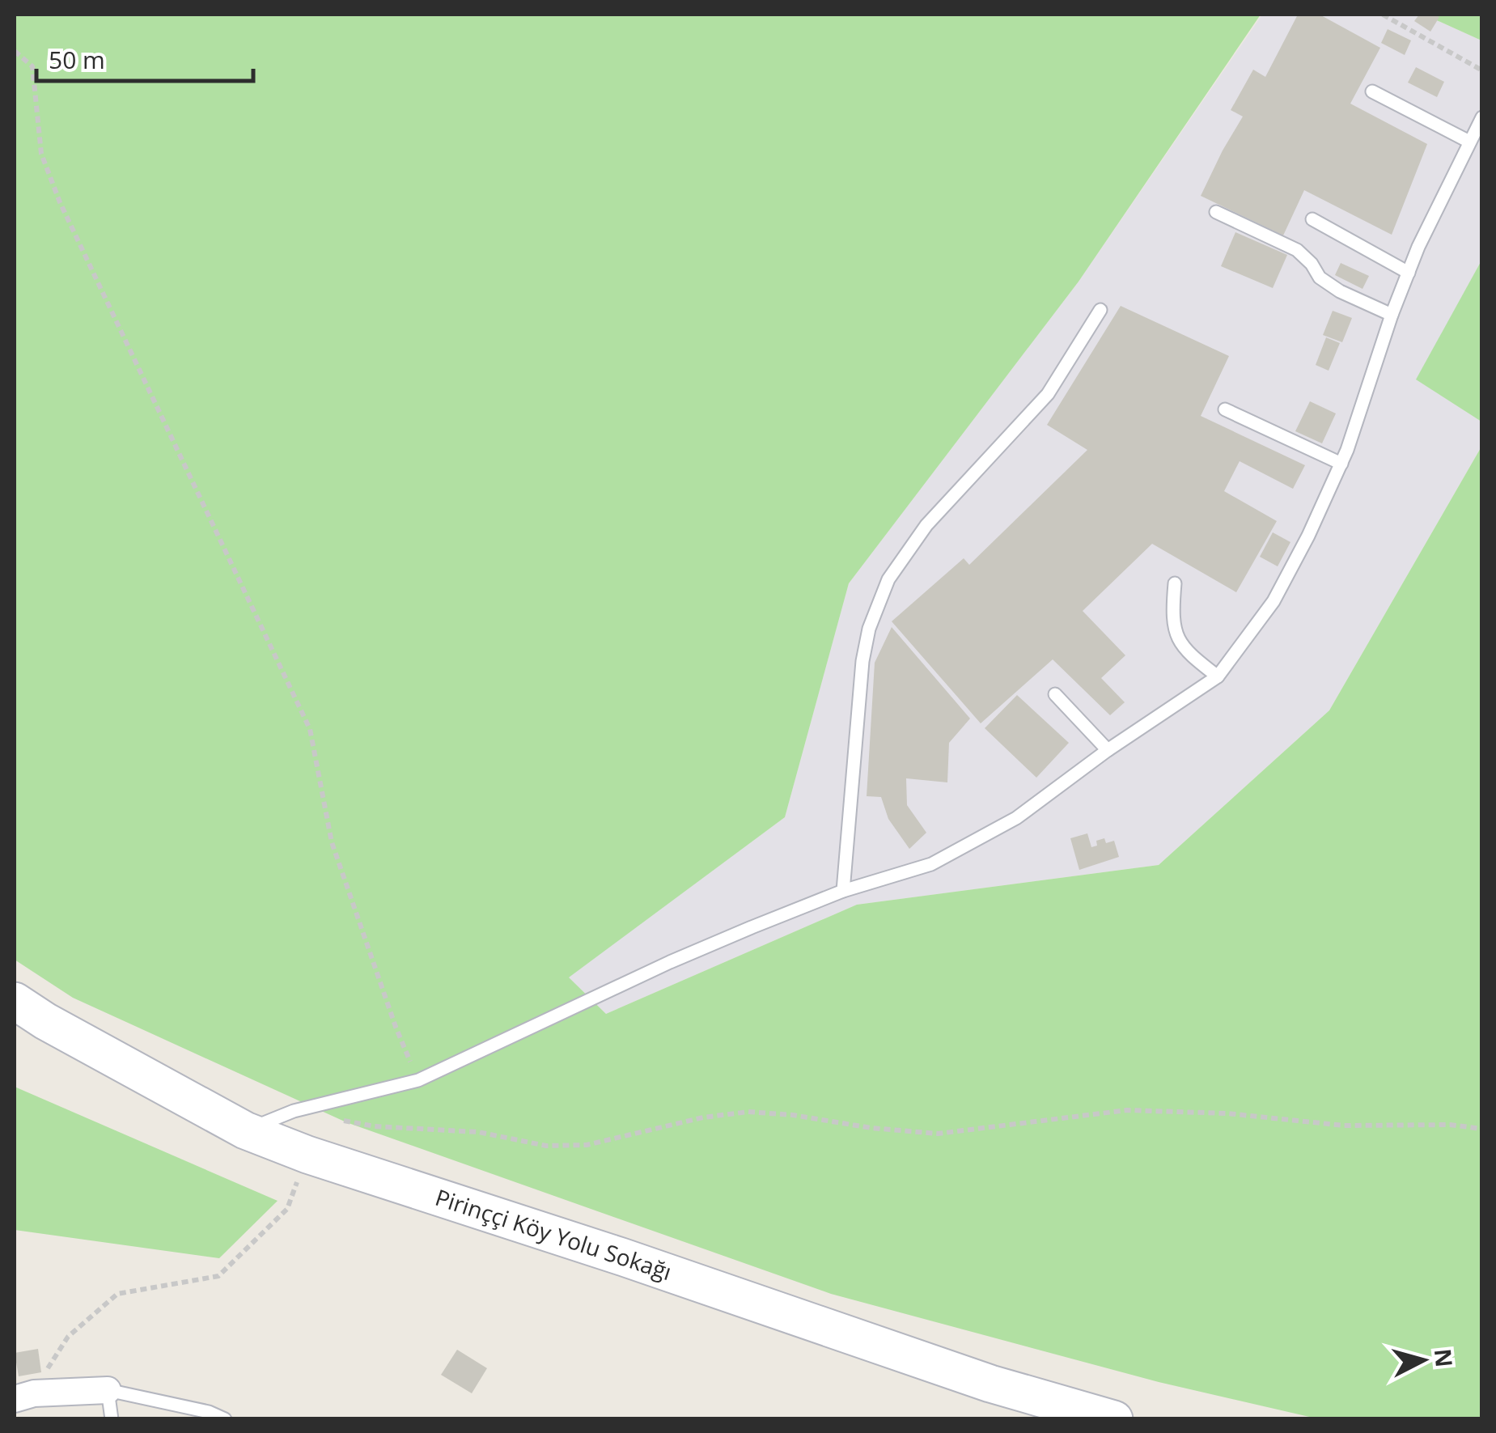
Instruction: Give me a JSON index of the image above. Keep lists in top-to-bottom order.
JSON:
{
  "streets": {
    "main road": ["Pirinççi Köy Yolu Sokağı"]
  },
  "scale_bar": "50 m",
  "north": "right"
}
